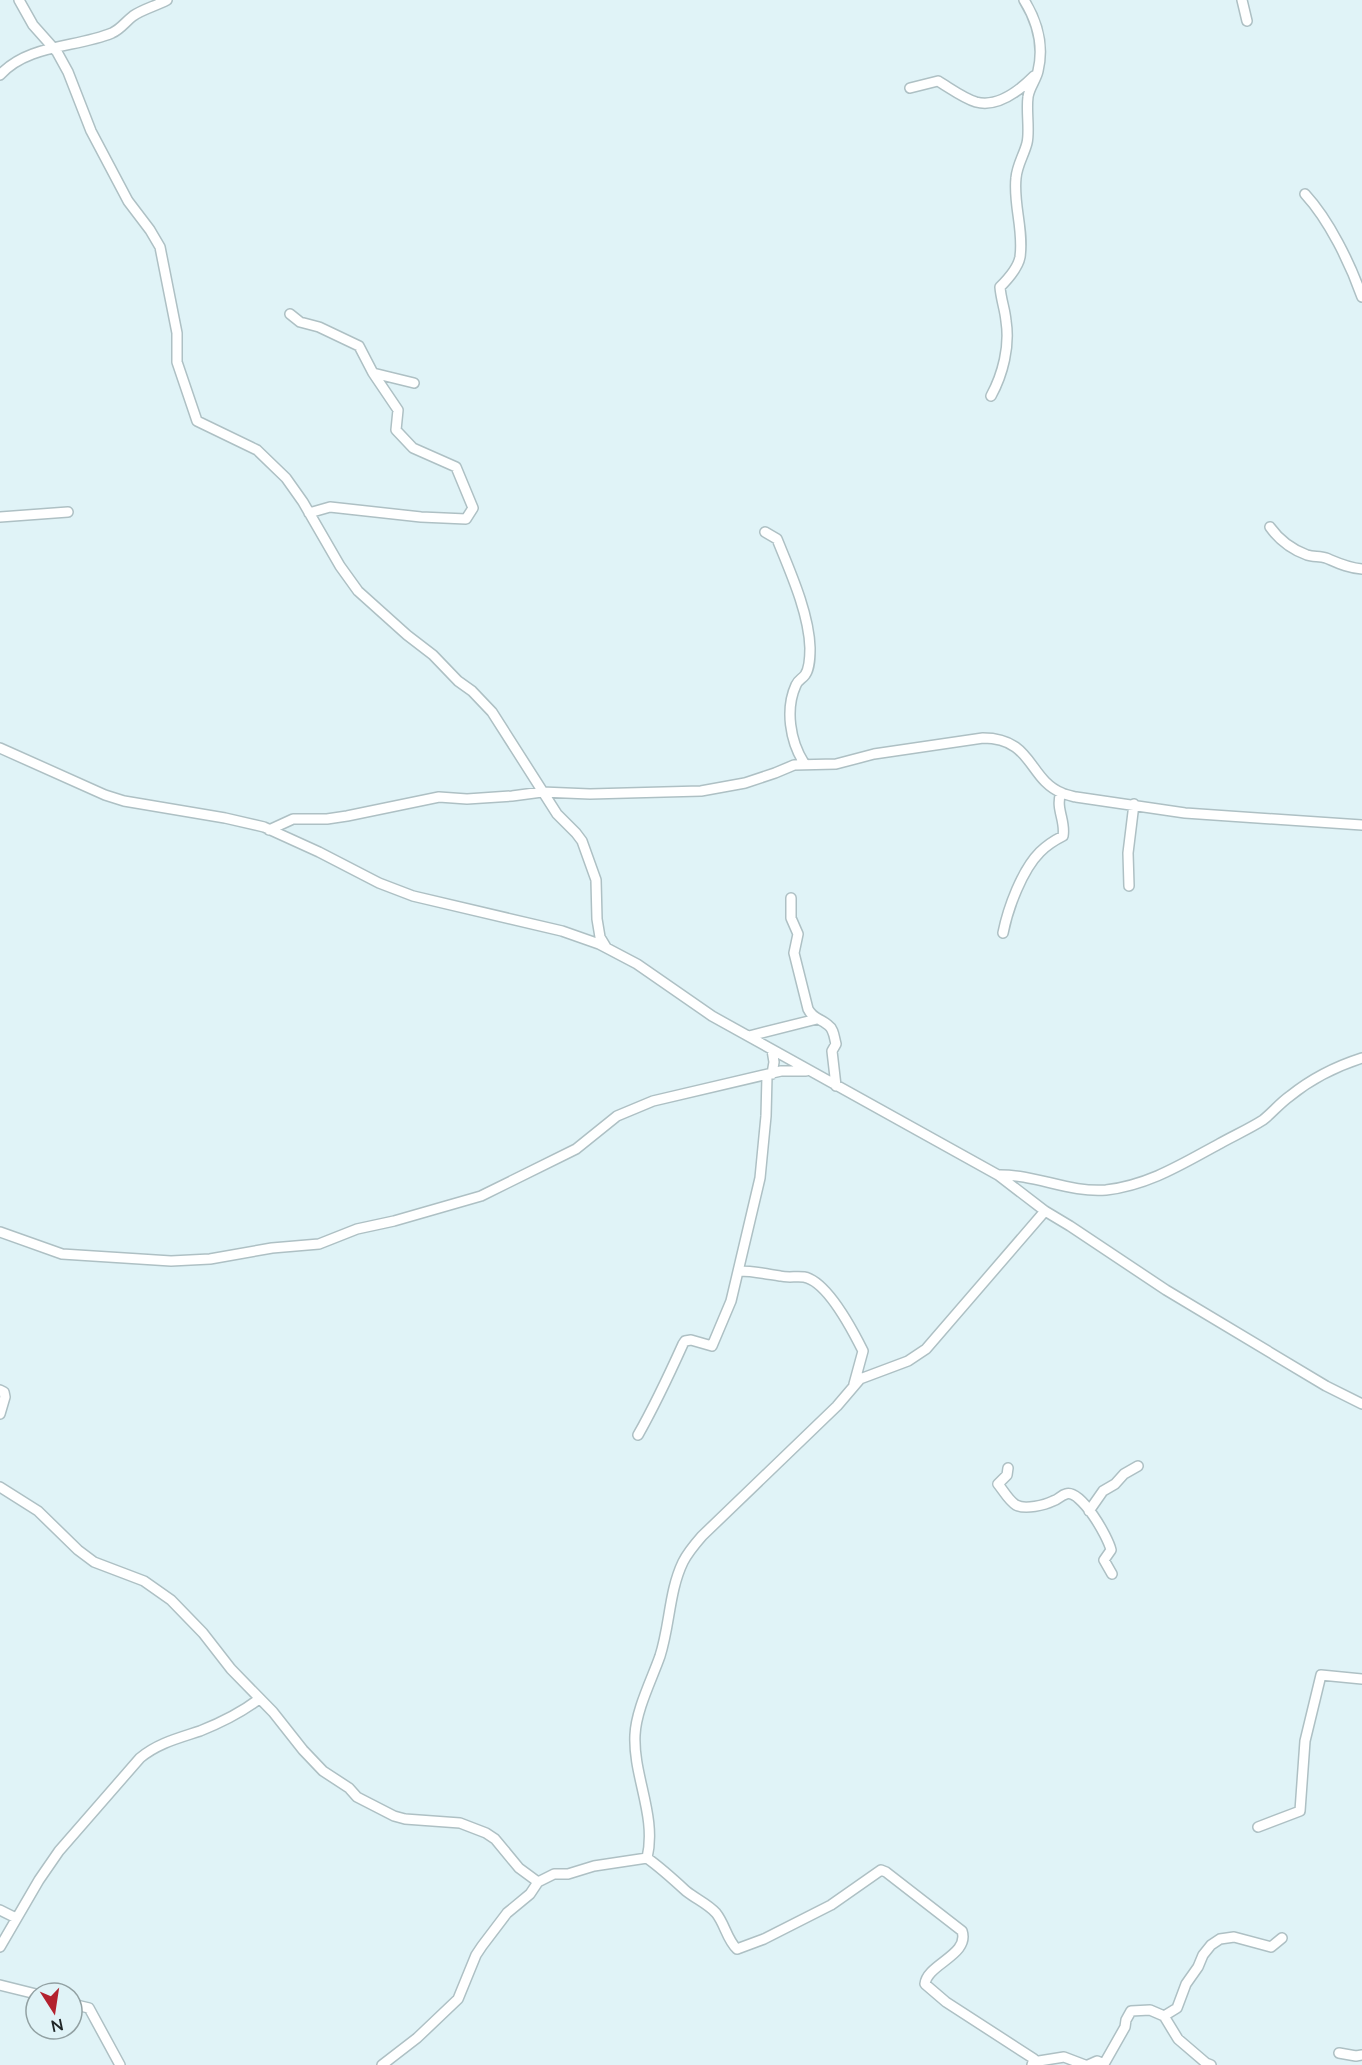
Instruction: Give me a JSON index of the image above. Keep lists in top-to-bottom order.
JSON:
{
  "north": "bottom"
}
